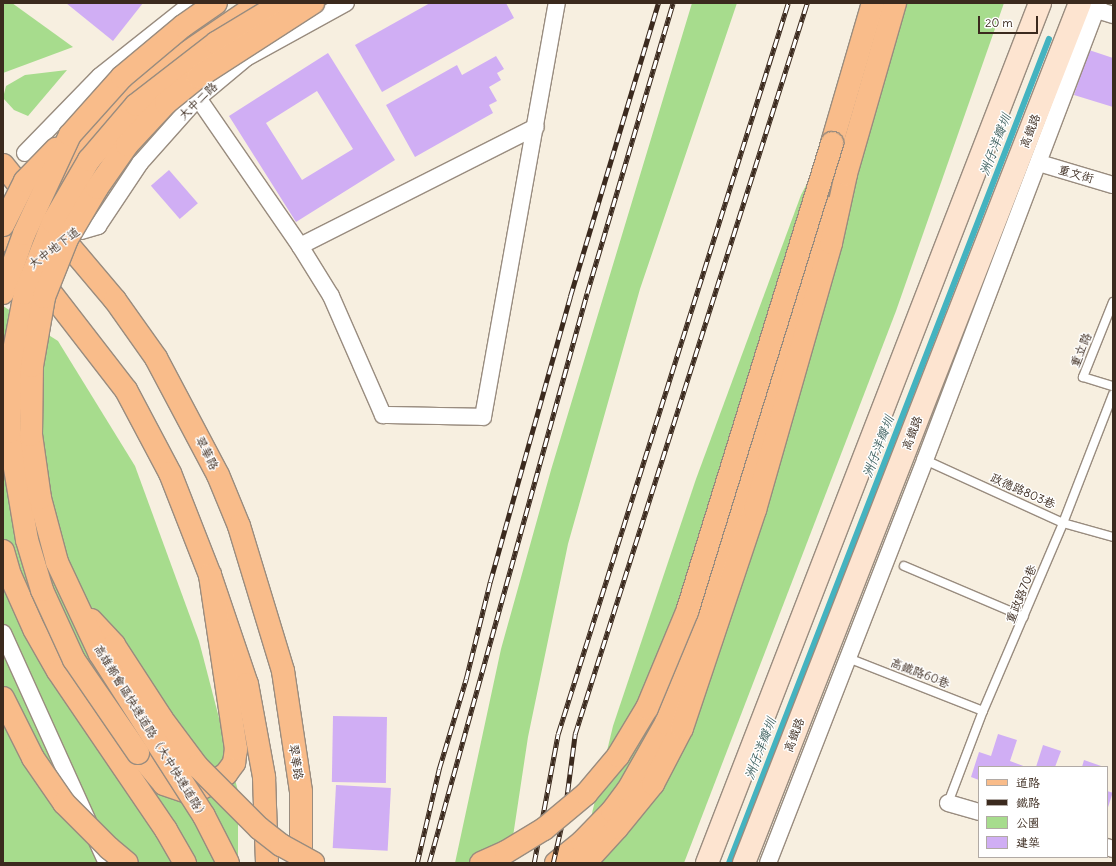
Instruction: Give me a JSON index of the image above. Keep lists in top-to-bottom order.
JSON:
{
  "streets": {
    "main road": ["翠華路", "高雄都會區快速道路（大中快速道路）"],
    "street": [
      "大中二路",
      "高鐵路",
      "重文街",
      "大中地下道"
    ],
    "lane": [
      "重立路",
      "政德路803巷",
      "重政路70巷",
      "高鐵路60巷"
    ]
  },
  "crossings": [
    ["大中二路", "大中地下道"],
    ["大中二路", "翠華路"],
    ["高鐵路", "重文街"],
    ["高鐵路", "政德路803巷"],
    ["高鐵路", "高鐵路60巷"],
    ["大中地下道", "翠華路"],
    ["政德路803巷", "重政路70巷"],
    ["重政路70巷", "高鐵路60巷"]
  ],
  "water": ["洲仔洋瓣圳"],
  "legend": [
    "道路",
    "鐵路",
    "公園",
    "建築"
  ],
  "scale_bar": "20 m"
}
